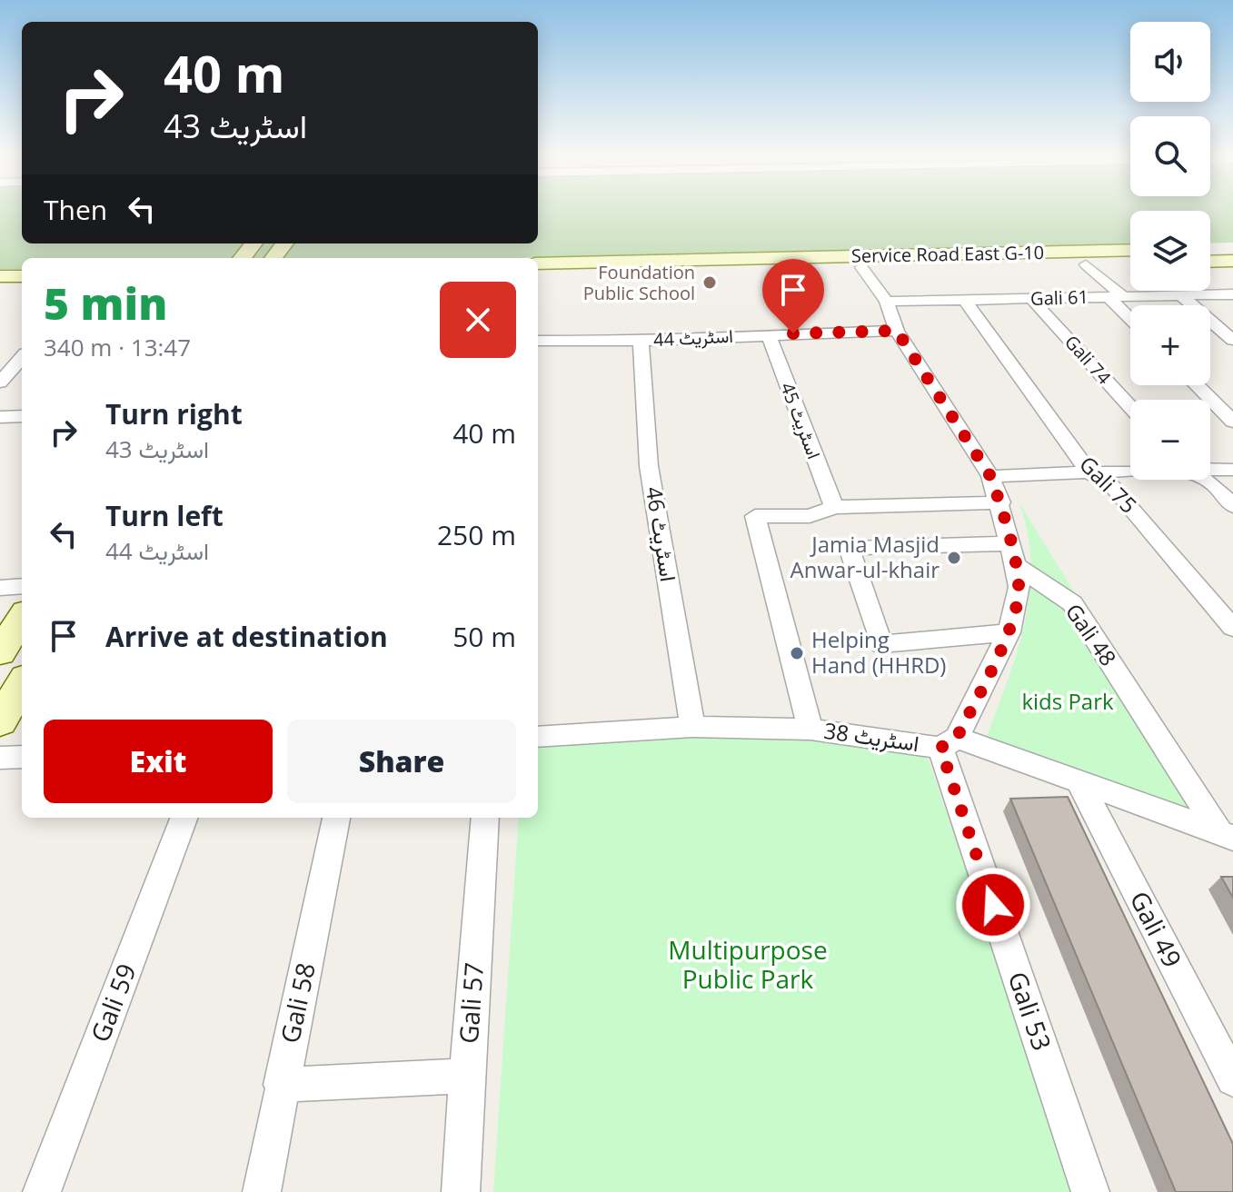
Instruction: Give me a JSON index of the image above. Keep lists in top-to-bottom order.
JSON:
{
  "streets": {
    "main road": ["Service Road East G-10"],
    "street": [
      "Gali 61",
      "اسٹریٹ 44",
      "Gali 74",
      "اسٹریٹ 45",
      "Gali 75",
      "اسٹریٹ 46",
      "Gali 48",
      "اسٹریٹ 38",
      "Gali 49",
      "Gali 59",
      "Gali 58",
      "Gali 57",
      "Gali 53"
    ]
  },
  "crossings": [
    ["Gali 61", "Gali 74"],
    ["Gali 61", "Gali 75"],
    ["اسٹریٹ 44", "اسٹریٹ 45"],
    ["اسٹریٹ 44", "اسٹریٹ 46"],
    ["اسٹریٹ 46", "اسٹریٹ 38"],
    ["Gali 48", "اسٹریٹ 38"],
    ["اسٹریٹ 38", "Gali 49"],
    ["اسٹریٹ 38", "Gali 53"]
  ],
  "parks": ["kids Park", "Multipurpose Public Park"],
  "places": ["Foundation Public School", "Jamia Masjid Anwar-ul-khair", "Helping Hand (HHRD)"],
  "page": {
    "map_buttons": ["+", "−"],
    "turn": ["40 m", "اسٹریٹ 43"],
    "then": "Then",
    "heading": ["5 min", "340 m · 13:47"],
    "list": [
      {
        "name": "Turn right",
        "note": "اسٹریٹ 43",
        "value": "40 m"
      },
      {
        "name": "Turn left",
        "note": "اسٹریٹ 44",
        "value": "250 m"
      },
      {
        "name": "Arrive at destination",
        "value": "50 m"
      }
    ],
    "buttons": ["Exit", "Share"]
  }
}
